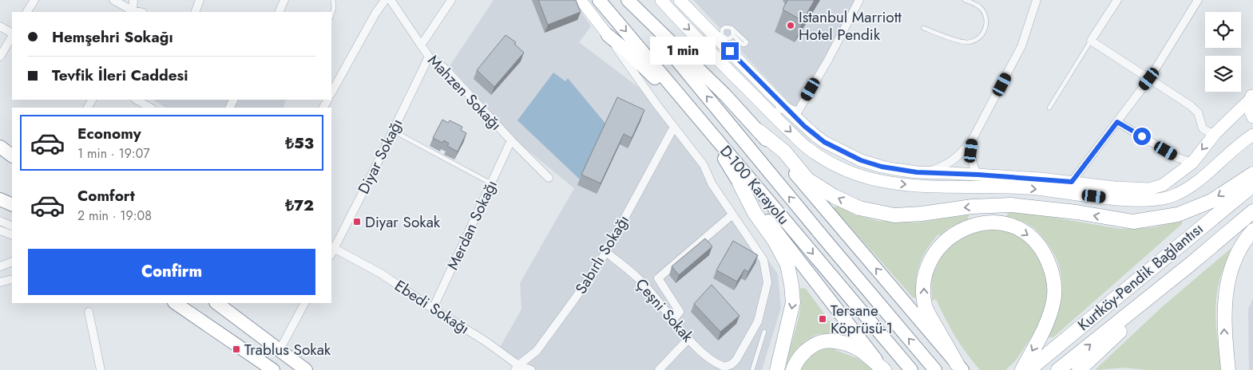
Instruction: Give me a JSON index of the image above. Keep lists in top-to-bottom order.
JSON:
{
  "streets": {
    "highway": ["D-100 Karayolu", "Kurtköy-Pendik Bağlantısı"],
    "street": [
      "Mahzen Sokağı",
      "Diyar Sokağı",
      "Merdan Sokağı",
      "Sabırlı Sokağı",
      "Ebedi Sokağı",
      "Çeşni Sokak"
    ]
  },
  "crossings": [
    ["Mahzen Sokağı", "Diyar Sokağı"],
    ["Mahzen Sokağı", "Merdan Sokağı"],
    ["Diyar Sokağı", "Ebedi Sokağı"],
    ["Merdan Sokağı", "Ebedi Sokağı"],
    ["Sabırlı Sokağı", "Ebedi Sokağı"],
    ["Sabırlı Sokağı", "Çeşni Sokak"]
  ],
  "places": {
    "other": ["Istanbul Marriott Hotel Pendik"],
    "transit": ["Diyar Sokak", "Tersane Köprüsü-1", "Trablus Sokak"]
  },
  "page": {
    "banner": ["Hemşehri Sokağı", "Tevfik İleri Caddesi"],
    "bubble": "1 min",
    "list": [
      {
        "name": "Economy",
        "note": "1 min · 19:07",
        "value": "₺53"
      },
      {
        "name": "Comfort",
        "note": "2 min · 19:08",
        "value": "₺72"
      }
    ],
    "buttons": "Confirm"
  }
}
